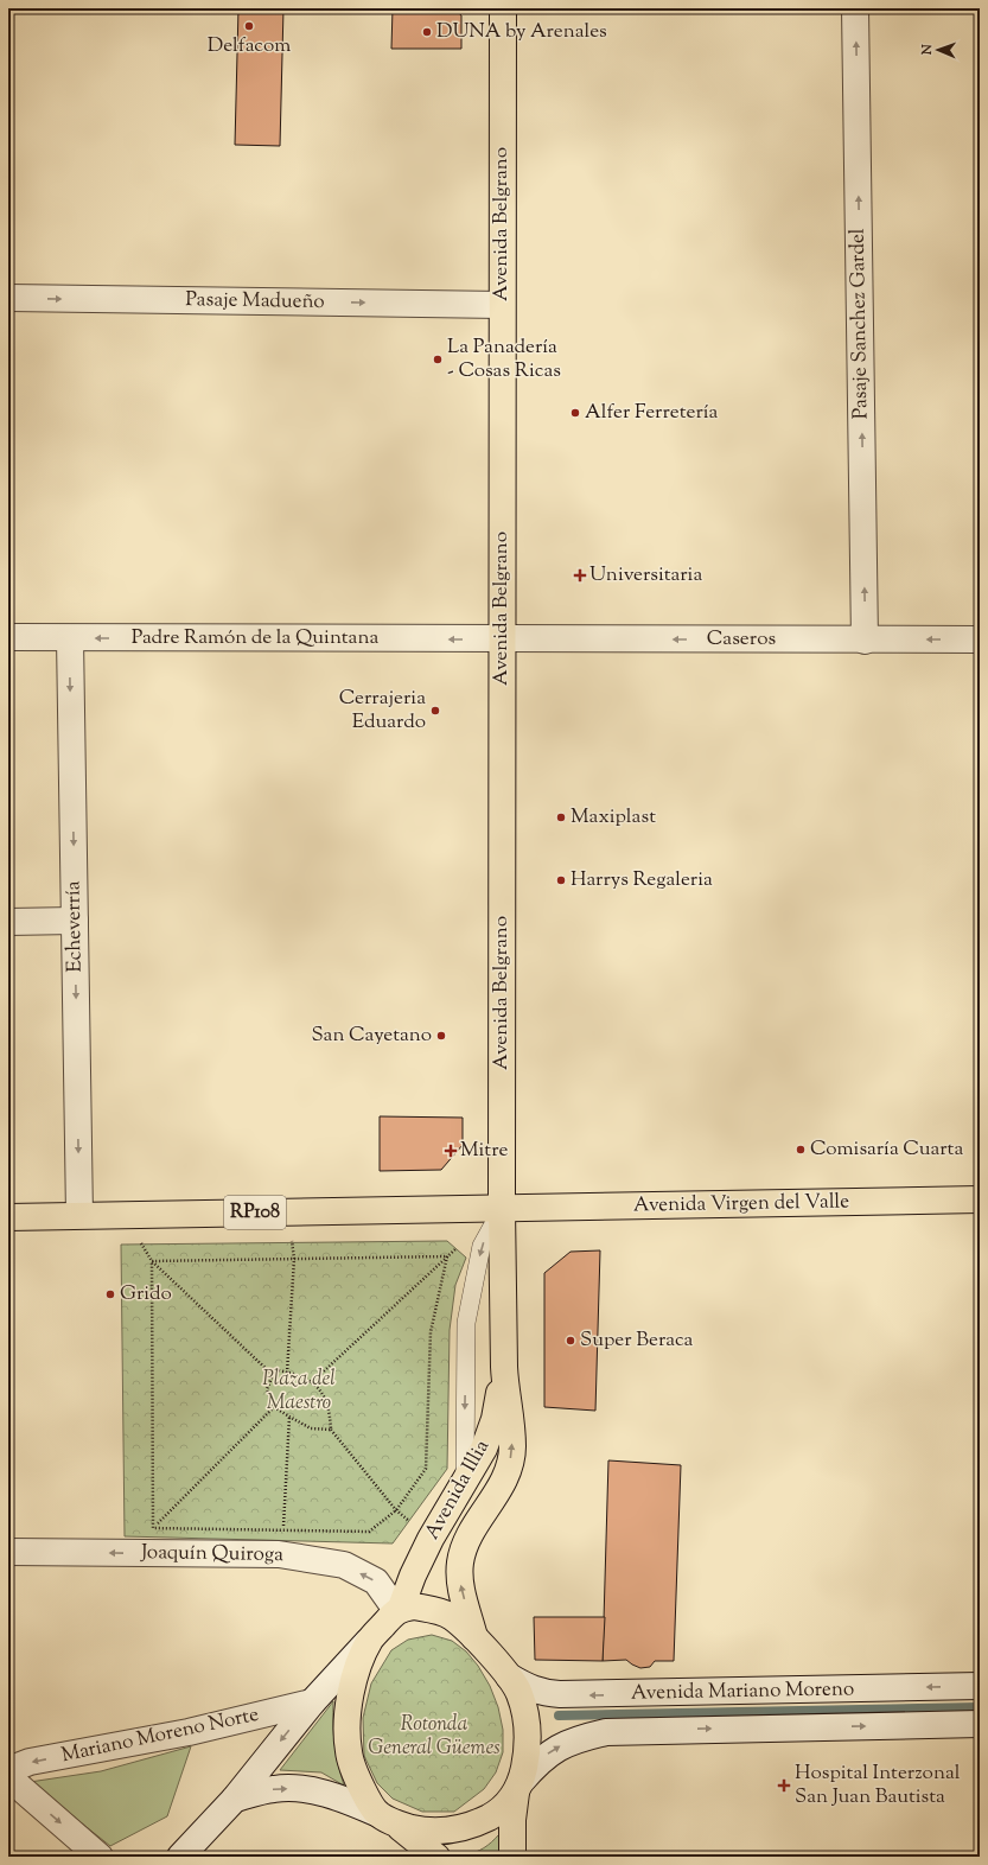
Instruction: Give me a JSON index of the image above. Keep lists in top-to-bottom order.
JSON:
{
  "streets": {
    "main road": [
      "Avenida Belgrano",
      "Avenida Virgen del Valle",
      "RP108",
      "Avenida Illia"
    ],
    "street": [
      "Pasaje Madueño",
      "Pasaje Sanchez Gardel",
      "Padre Ramón de la Quintana",
      "Caseros",
      "Echeverría",
      "Joaquín Quiroga",
      "Avenida Mariano Moreno",
      "Mariano Moreno Norte"
    ]
  },
  "crossings": [
    ["Avenida Belgrano", "Pasaje Madueño"],
    ["Avenida Belgrano", "Padre Ramón de la Quintana"],
    ["Avenida Belgrano", "Caseros"],
    ["Avenida Belgrano", "Avenida Virgen del Valle"],
    ["Avenida Belgrano", "RP108"],
    ["Avenida Belgrano", "Avenida Illia"],
    ["Pasaje Sanchez Gardel", "Caseros"],
    ["Padre Ramón de la Quintana", "Caseros"],
    ["Padre Ramón de la Quintana", "Echeverría"],
    ["Echeverría", "RP108"],
    ["Avenida Virgen del Valle", "RP108"],
    ["Avenida Virgen del Valle", "Avenida Illia"],
    ["RP108", "Avenida Illia"],
    ["Avenida Illia", "Joaquín Quiroga"]
  ],
  "one_way": [
    "Pasaje Madueño",
    "Pasaje Sanchez Gardel",
    "Padre Ramón de la Quintana",
    "Caseros",
    "Echeverría",
    "Joaquín Quiroga"
  ],
  "parks": ["Plaza del Maestro", "Rotonda General Güemes"],
  "places": {
    "other": [
      "Delfacom",
      "DUNA by Arenales",
      "La Panadería - Cosas Ricas",
      "Alfer Ferretería",
      "Cerrajeria Eduardo",
      "Maxiplast",
      "Harrys Regaleria",
      "San Cayetano",
      "Comisaría Cuarta",
      "Grido",
      "Super Beraca"
    ],
    "health": ["Universitaria", "Mitre", "Hospital Interzonal San Juan Bautista"]
  },
  "north": "left"
}
